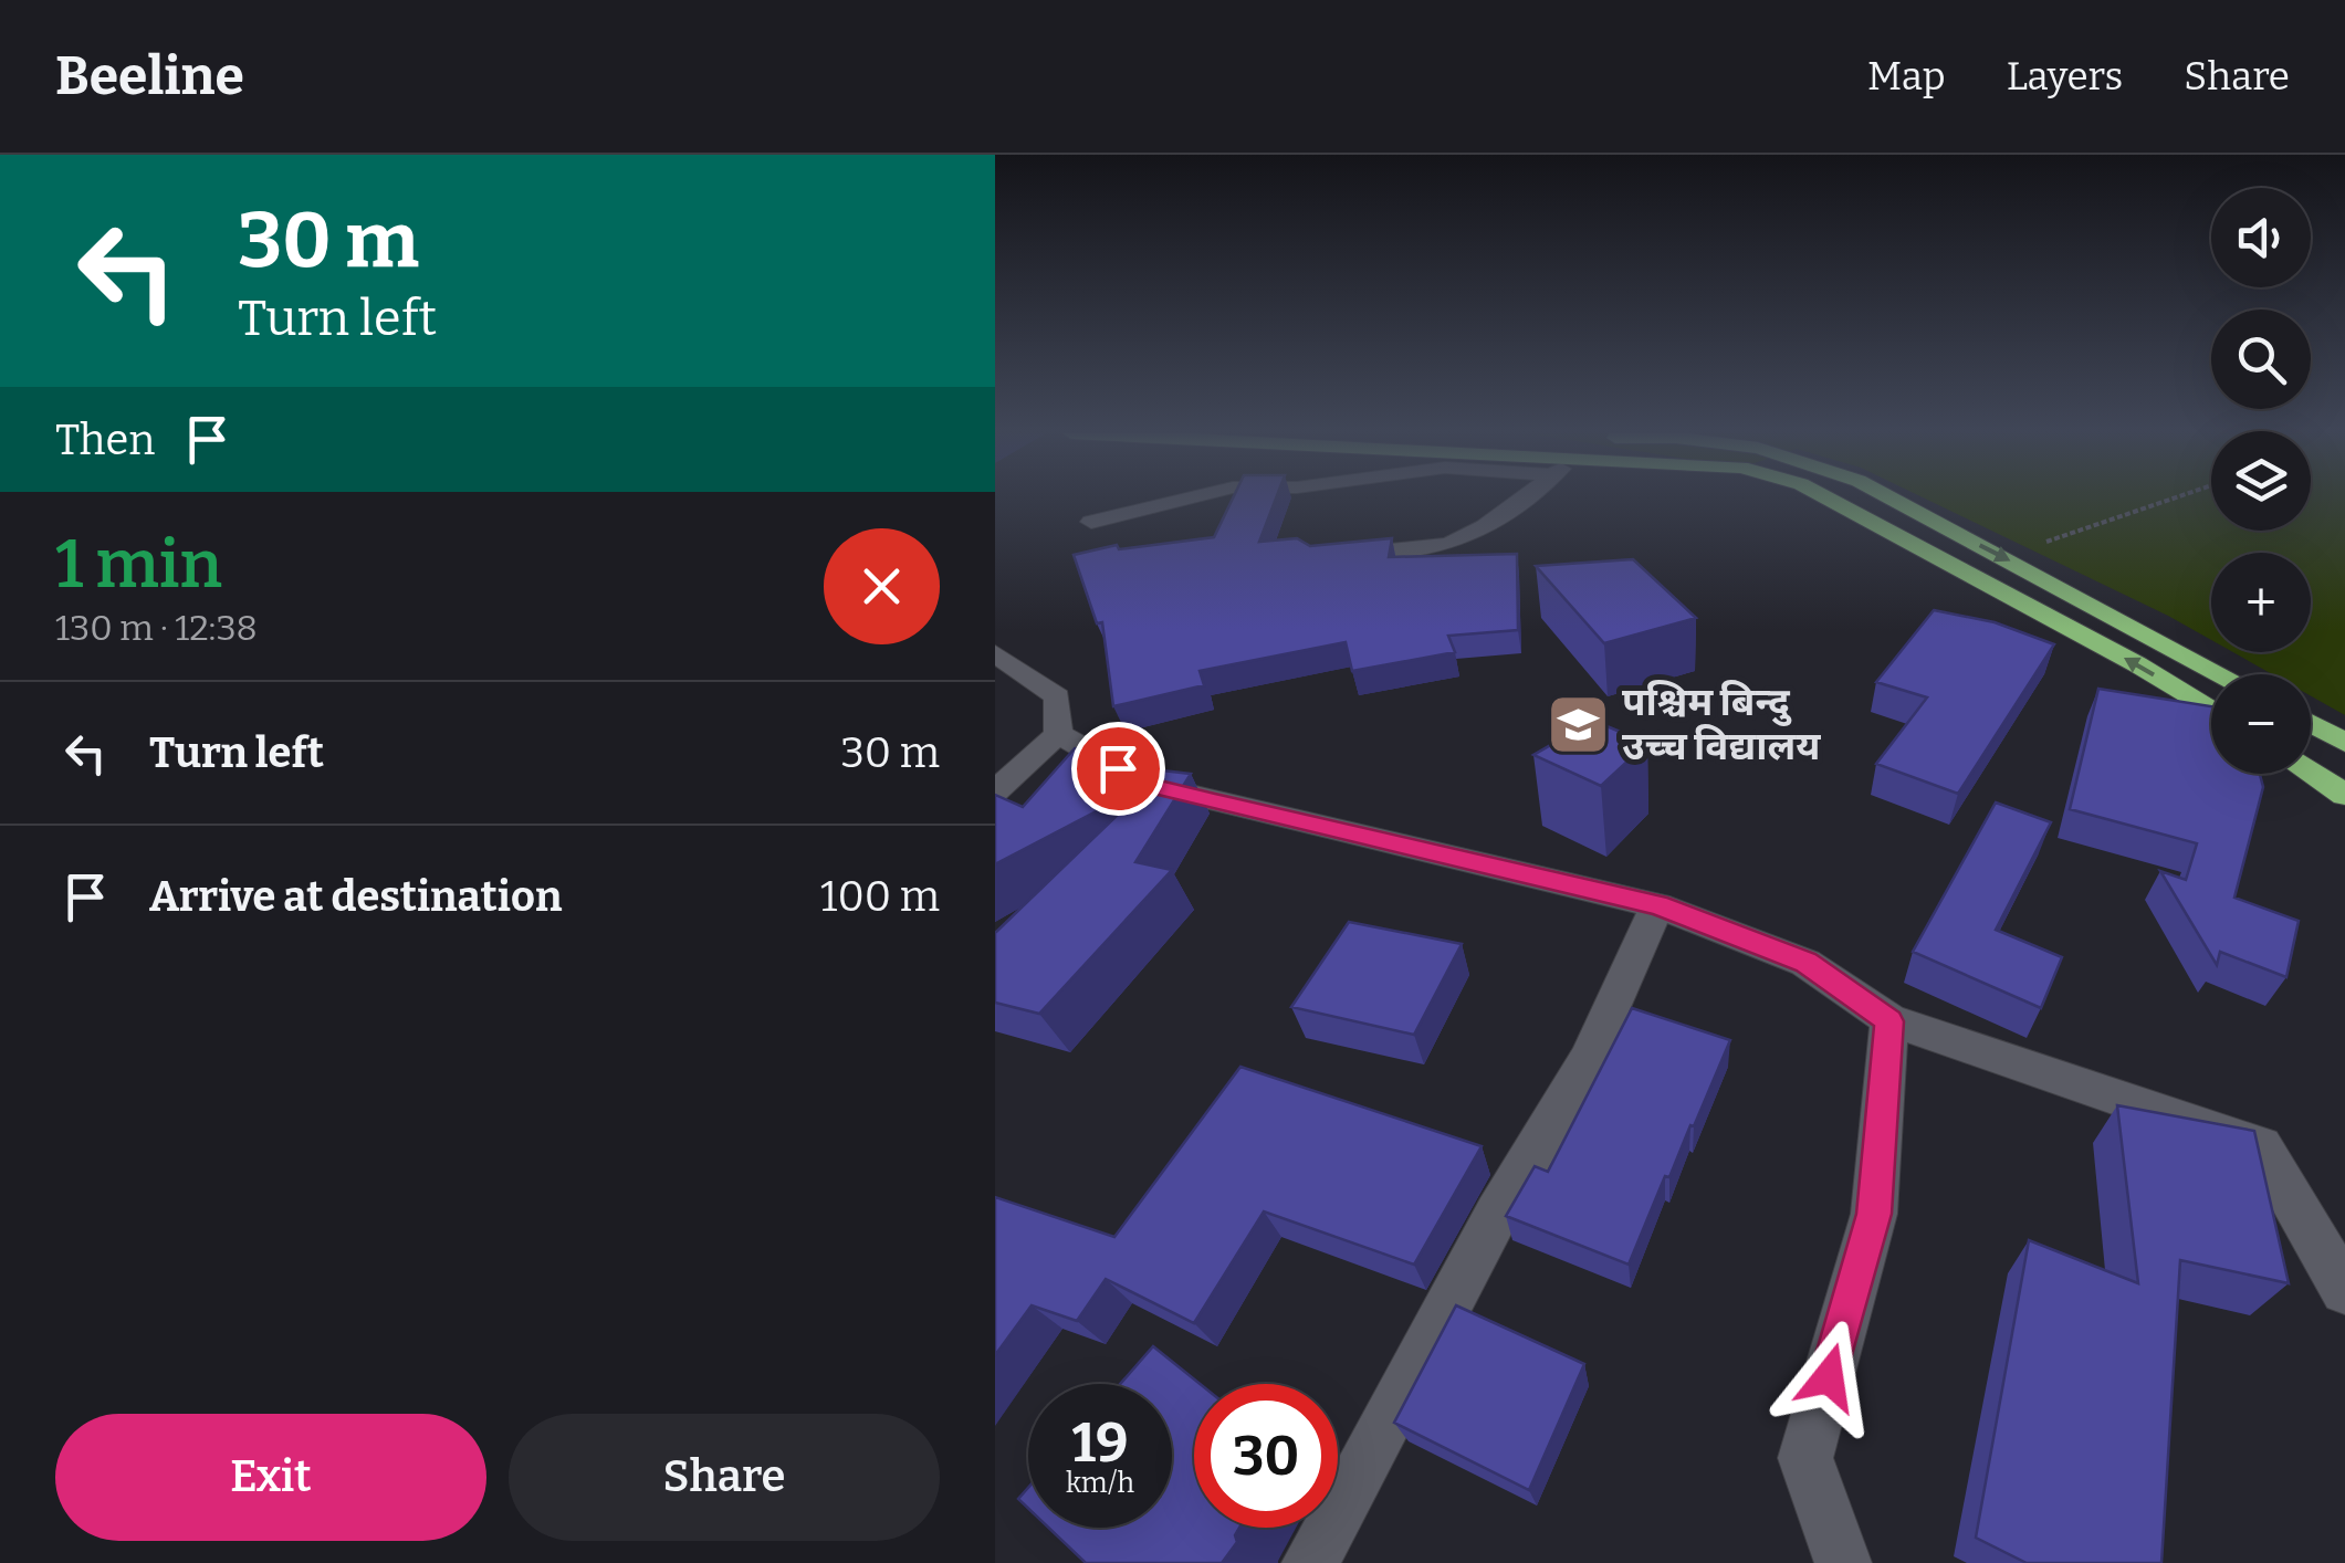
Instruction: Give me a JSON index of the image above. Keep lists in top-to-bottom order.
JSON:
{
  "places": {
    "school or university": ["पश्चिम बिन्दु उच्च विद्यालय"]
  },
  "page": {
    "header": "Beeline",
    "nav": ["Map", "Layers", "Share"],
    "turn": ["30 m", "Turn left"],
    "map_buttons": ["+", "−"],
    "then": "Then",
    "heading": ["1 min", "130 m · 12:38"],
    "list": [
      {
        "name": "Turn left",
        "value": "30 m"
      },
      {
        "name": "Arrive at destination",
        "value": "100 m"
      }
    ],
    "speed": "19 km/h",
    "limit": "30",
    "buttons": ["Exit", "Share"]
  }
}
